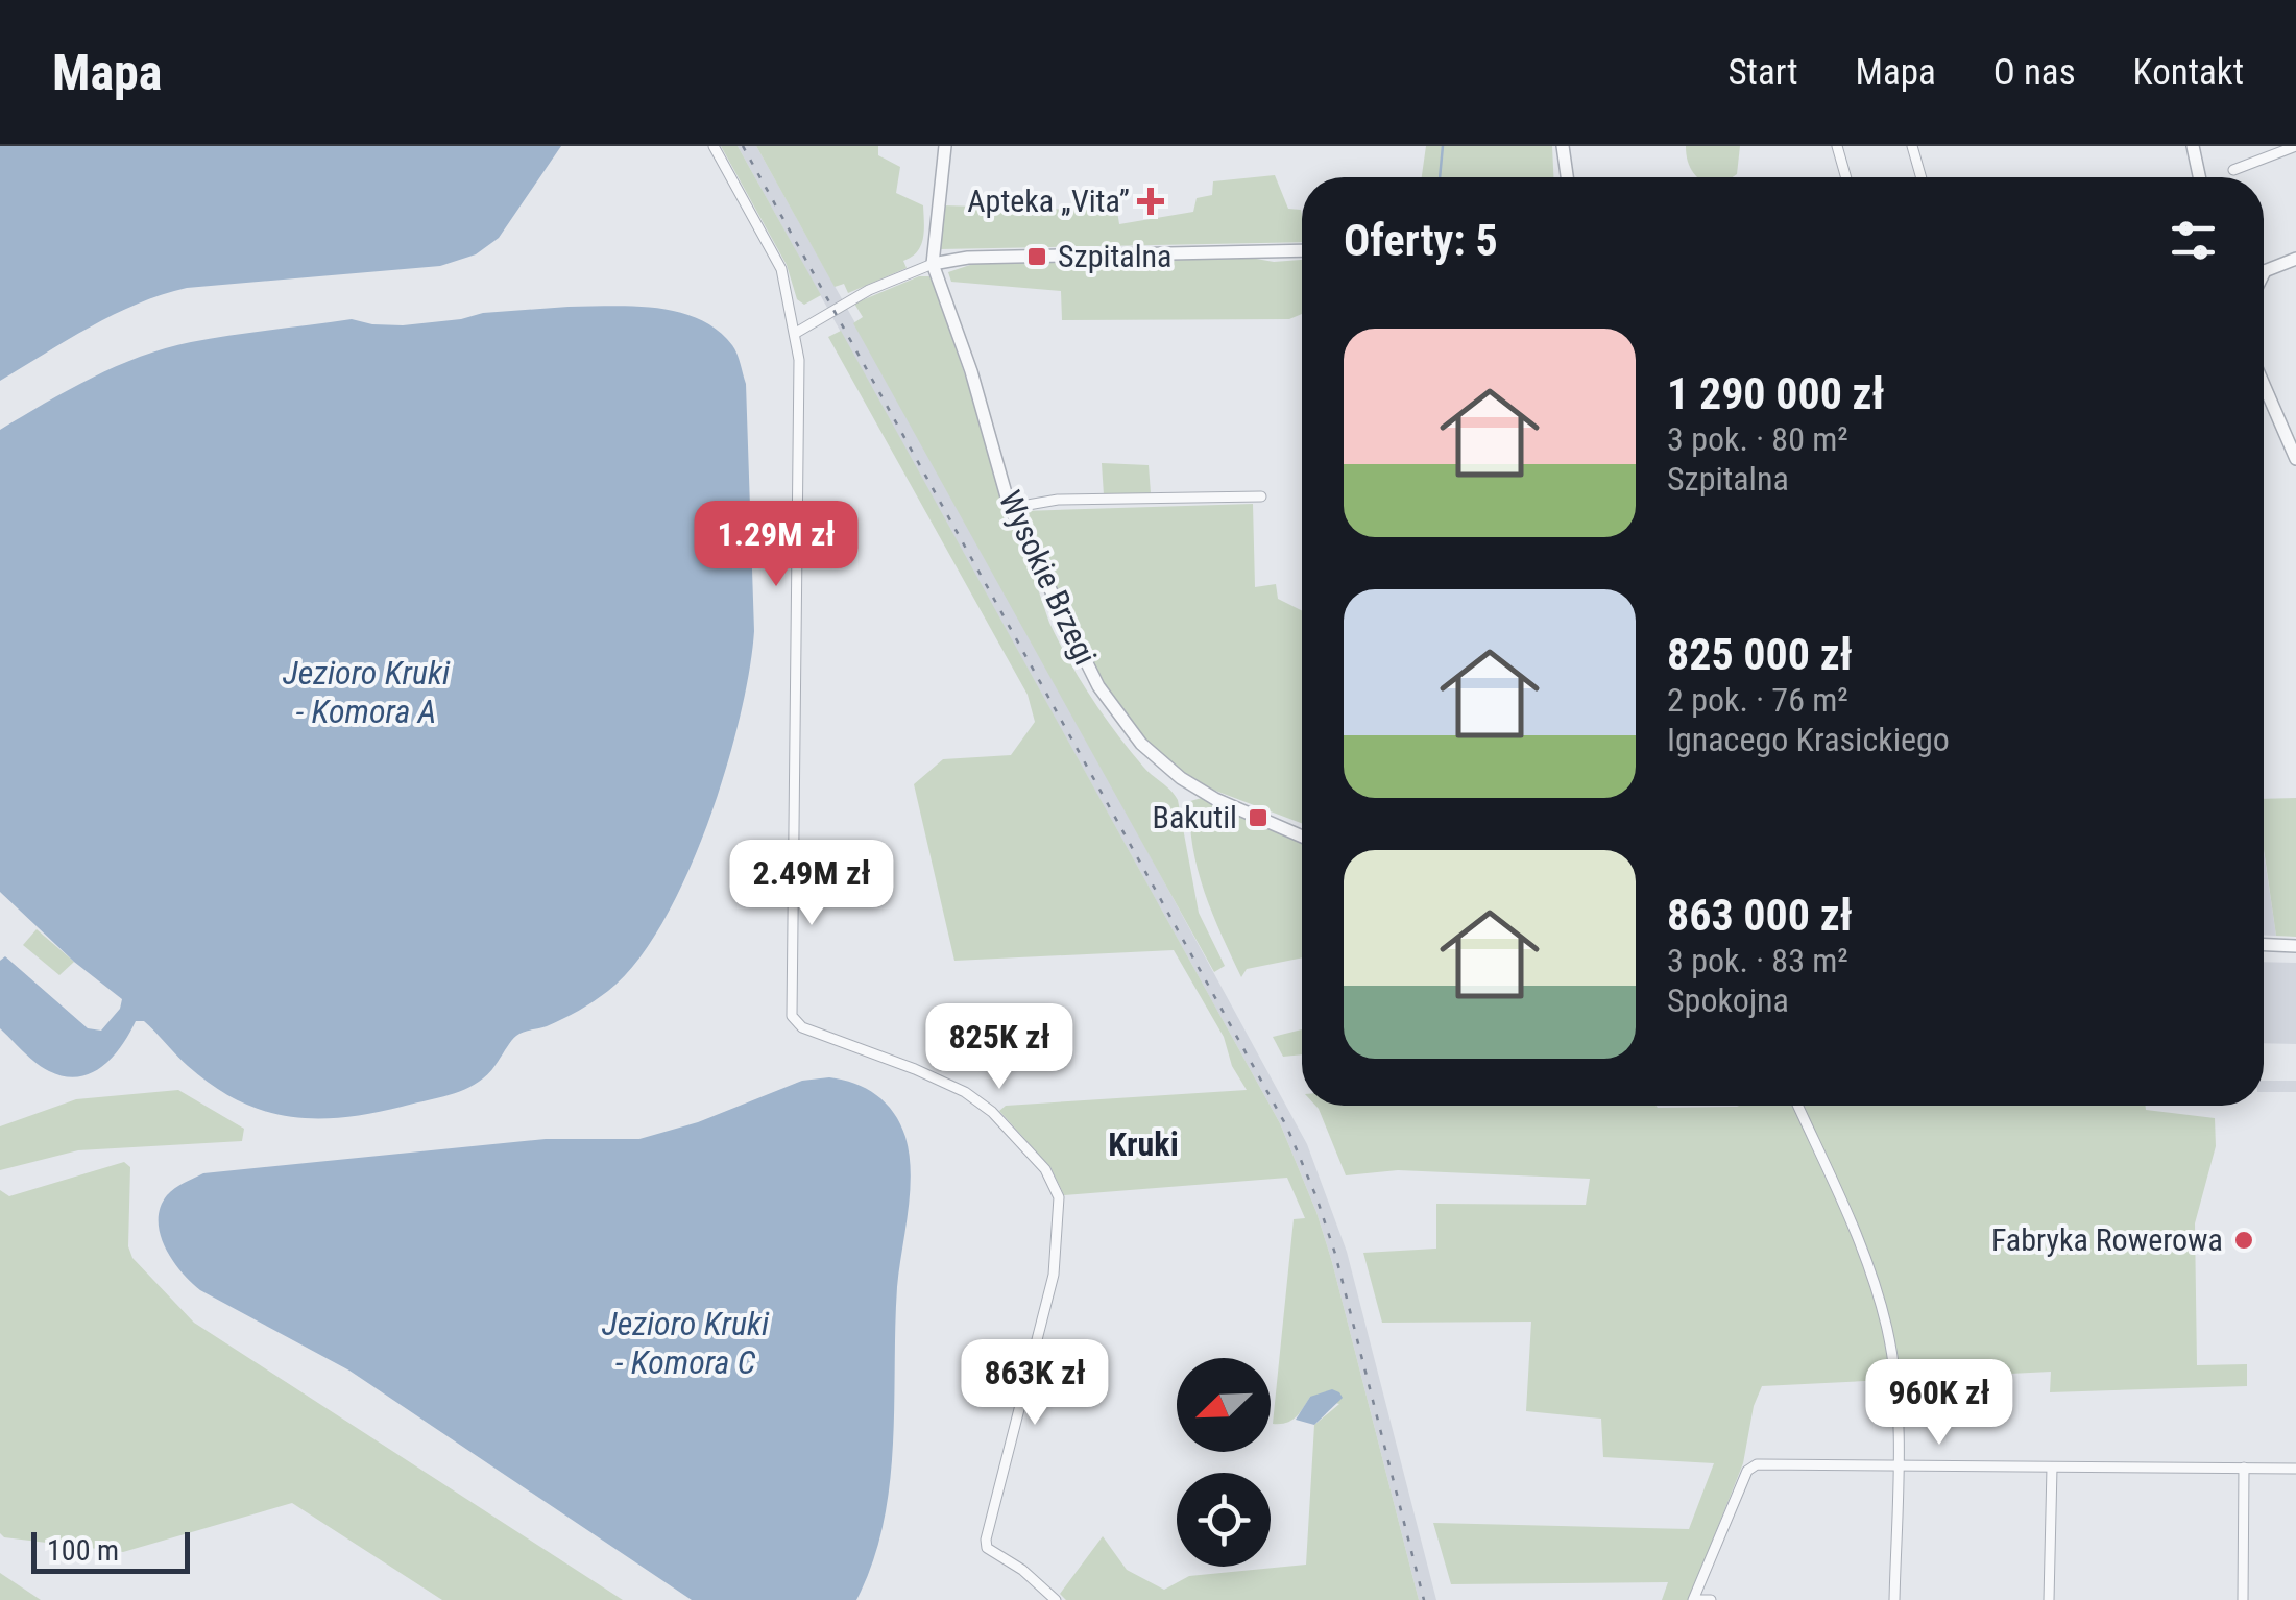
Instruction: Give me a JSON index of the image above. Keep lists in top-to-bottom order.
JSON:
{
  "streets": {
    "street": ["Wysokie Brzegi"]
  },
  "districts": ["Kruki"],
  "water": ["Jezioro Kruki - Komora A", "Jezioro Kruki - Komora C"],
  "places": {
    "health": ["Apteka „Vita”"],
    "transit": ["Szpitalna", "Bakutil"],
    "other": ["Fabryka Rowerowa"]
  },
  "scale_bar": "100 m",
  "north": "bottom left",
  "page": {
    "header": "Mapa",
    "nav": [
      "Start",
      "Mapa",
      "O nas",
      "Kontakt"
    ],
    "heading": "Oferty: 5",
    "list": [
      {
        "name": "1 290 000 zł",
        "note": "3 pok. · 80 m² · Szpitalna"
      },
      {
        "name": "825 000 zł",
        "note": "2 pok. · 76 m² · Ignacego Krasickiego"
      },
      {
        "name": "863 000 zł",
        "note": "3 pok. · 83 m² · Spokojna"
      }
    ],
    "price": [
      "1.29M zł",
      "2.49M zł",
      "825K zł",
      "863K zł",
      "960K zł"
    ],
    "scale": "100 m"
  }
}
